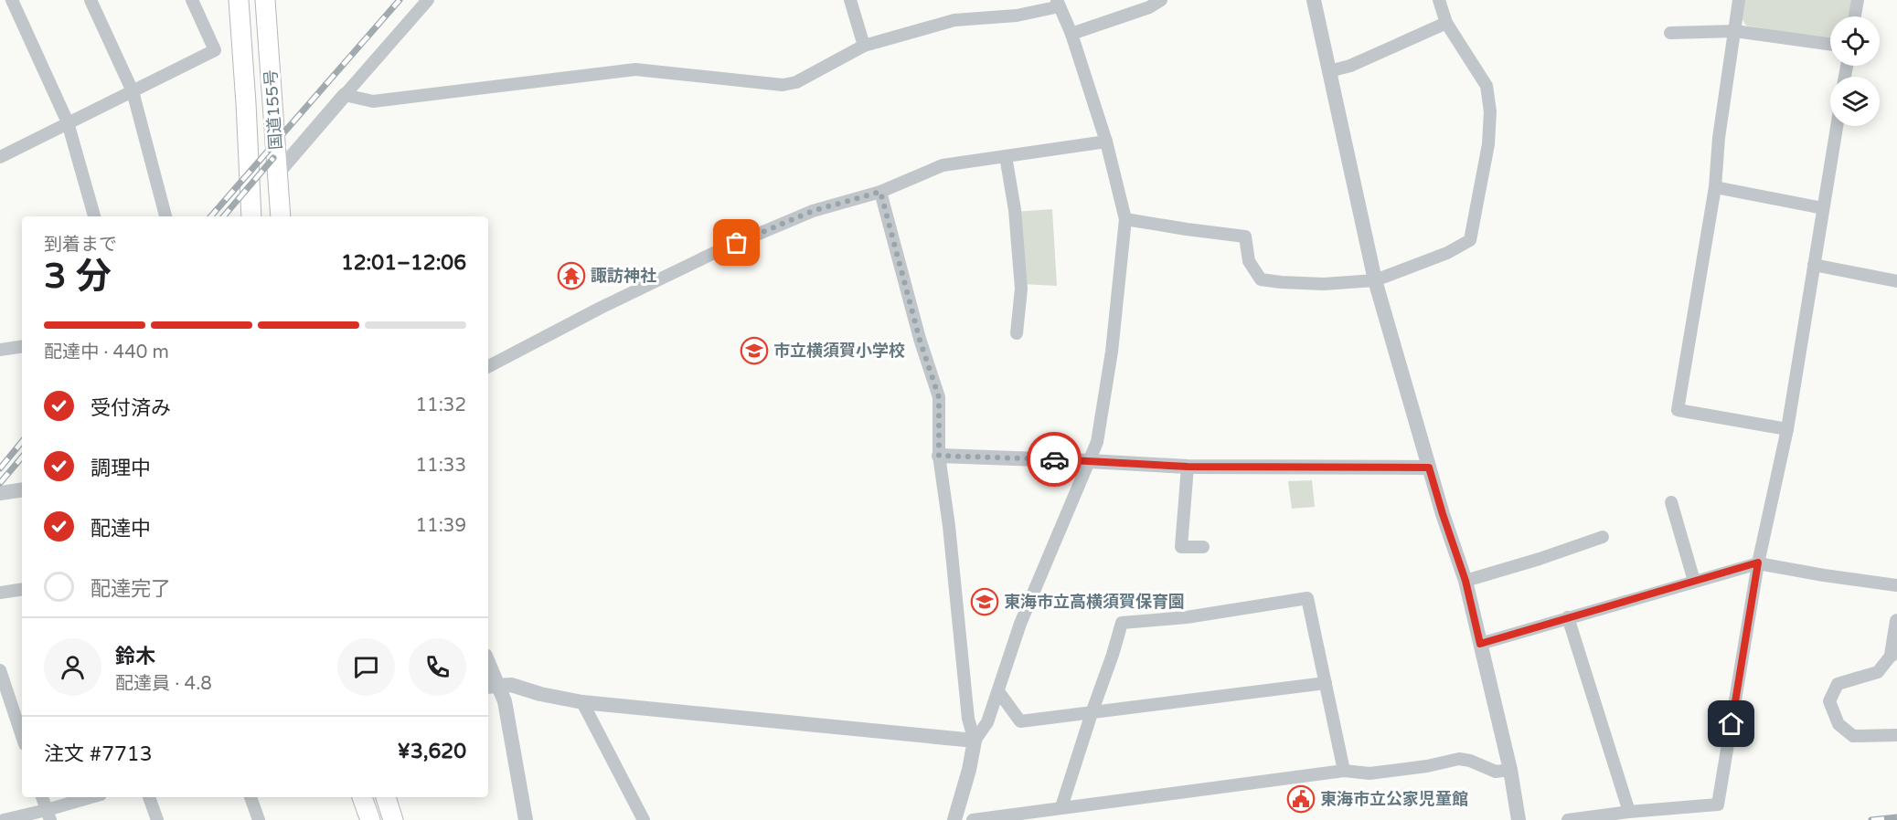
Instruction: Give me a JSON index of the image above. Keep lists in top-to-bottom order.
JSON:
{
  "streets": {
    "highway": ["国道155号"]
  },
  "places": {
    "temple": ["諏訪神社"],
    "school or university": ["市立横須賀小学校", "東海市立高横須賀保育園"],
    "public building": ["東海市立公家児童館"]
  },
  "page": {
    "heading": ["3 分", "到着まで", "12:01–12:06"],
    "panel": [
      "鈴木",
      "配達員 · 4.8",
      "注文 #7713",
      "¥3,620"
    ],
    "bar": "配達中 · 440 m",
    "list": [
      ["受付済み", "11:32"],
      ["調理中", "11:33"],
      ["配達中", "11:39"],
      "配達完了"
    ]
  }
}
